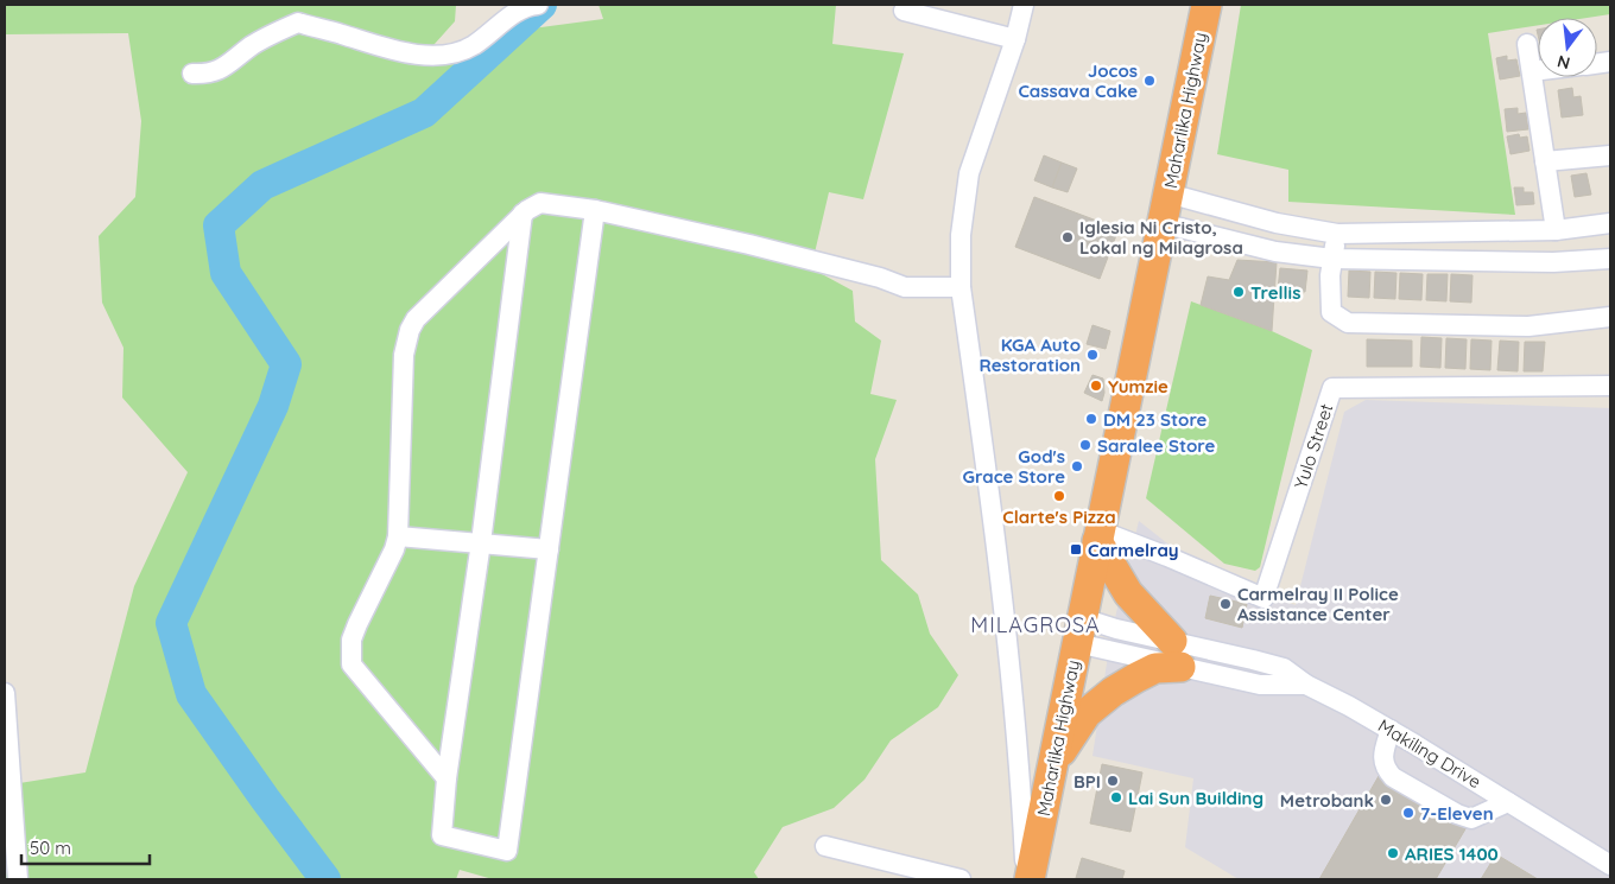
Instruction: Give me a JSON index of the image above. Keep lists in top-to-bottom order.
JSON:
{
  "streets": {
    "highway": ["Maharlika Highway"],
    "street": ["Yulo Street", "Makiling Drive"]
  },
  "crossings": [
    ["Maharlika Highway", "Yulo Street"],
    ["Maharlika Highway", "Makiling Drive"]
  ],
  "districts": ["MILAGROSA"],
  "places": {
    "other": [
      "Jocos Cassava Cake",
      "Iglesia Ni Cristo, Lokal ng Milagrosa",
      "Trellis",
      "KGA Auto Restoration",
      "Yumzie",
      "DM 23 Store",
      "Saralee Store",
      "God's Grace Store",
      "Clarte's Pizza",
      "Carmelray II Police Assistance Center",
      "BPI",
      "Lai Sun Building",
      "Metrobank",
      "7-Eleven",
      "ARIES 1400"
    ],
    "transit": ["Carmelray"]
  },
  "scale_bar": "50 m",
  "north": "bottom"
}
